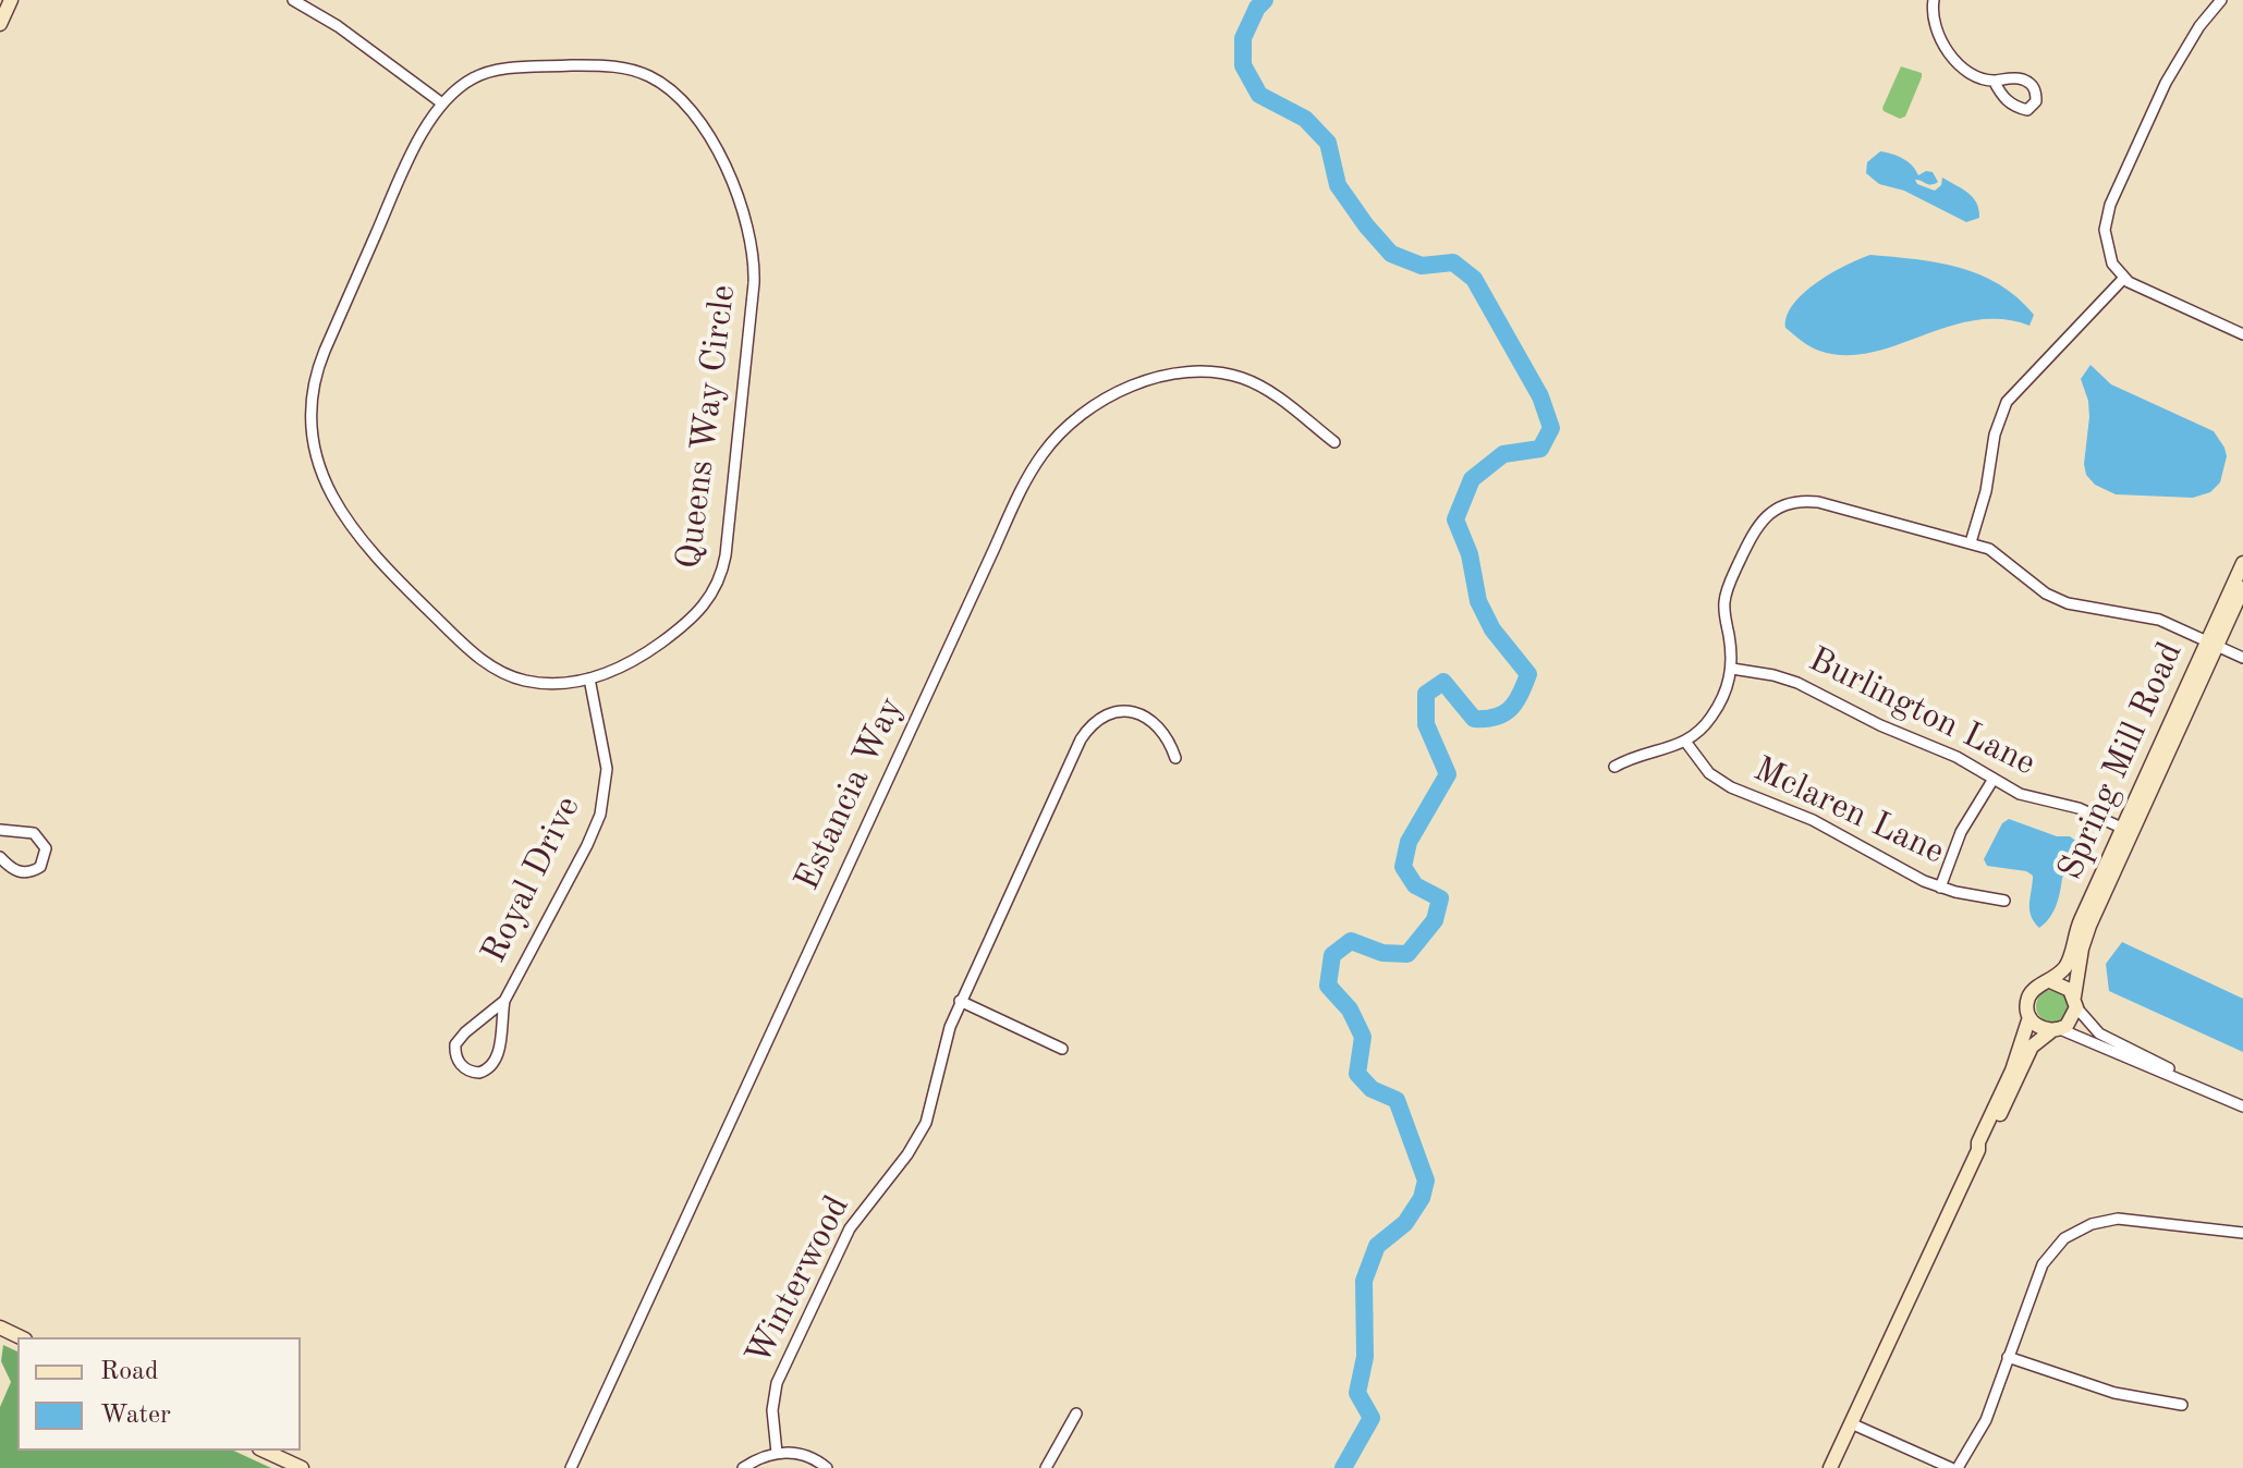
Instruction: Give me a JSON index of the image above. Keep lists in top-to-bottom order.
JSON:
{
  "streets": {
    "street": [
      "Queens Way Circle",
      "Burlington Lane",
      "Spring Mill Road",
      "Estancia Way",
      "Mclaren Lane",
      "Royal Drive",
      "Winterwood"
    ]
  },
  "crossings": [
    ["Queens Way Circle", "Royal Drive"],
    ["Burlington Lane", "Spring Mill Road"]
  ],
  "legend": ["Road", "Water"]
}
